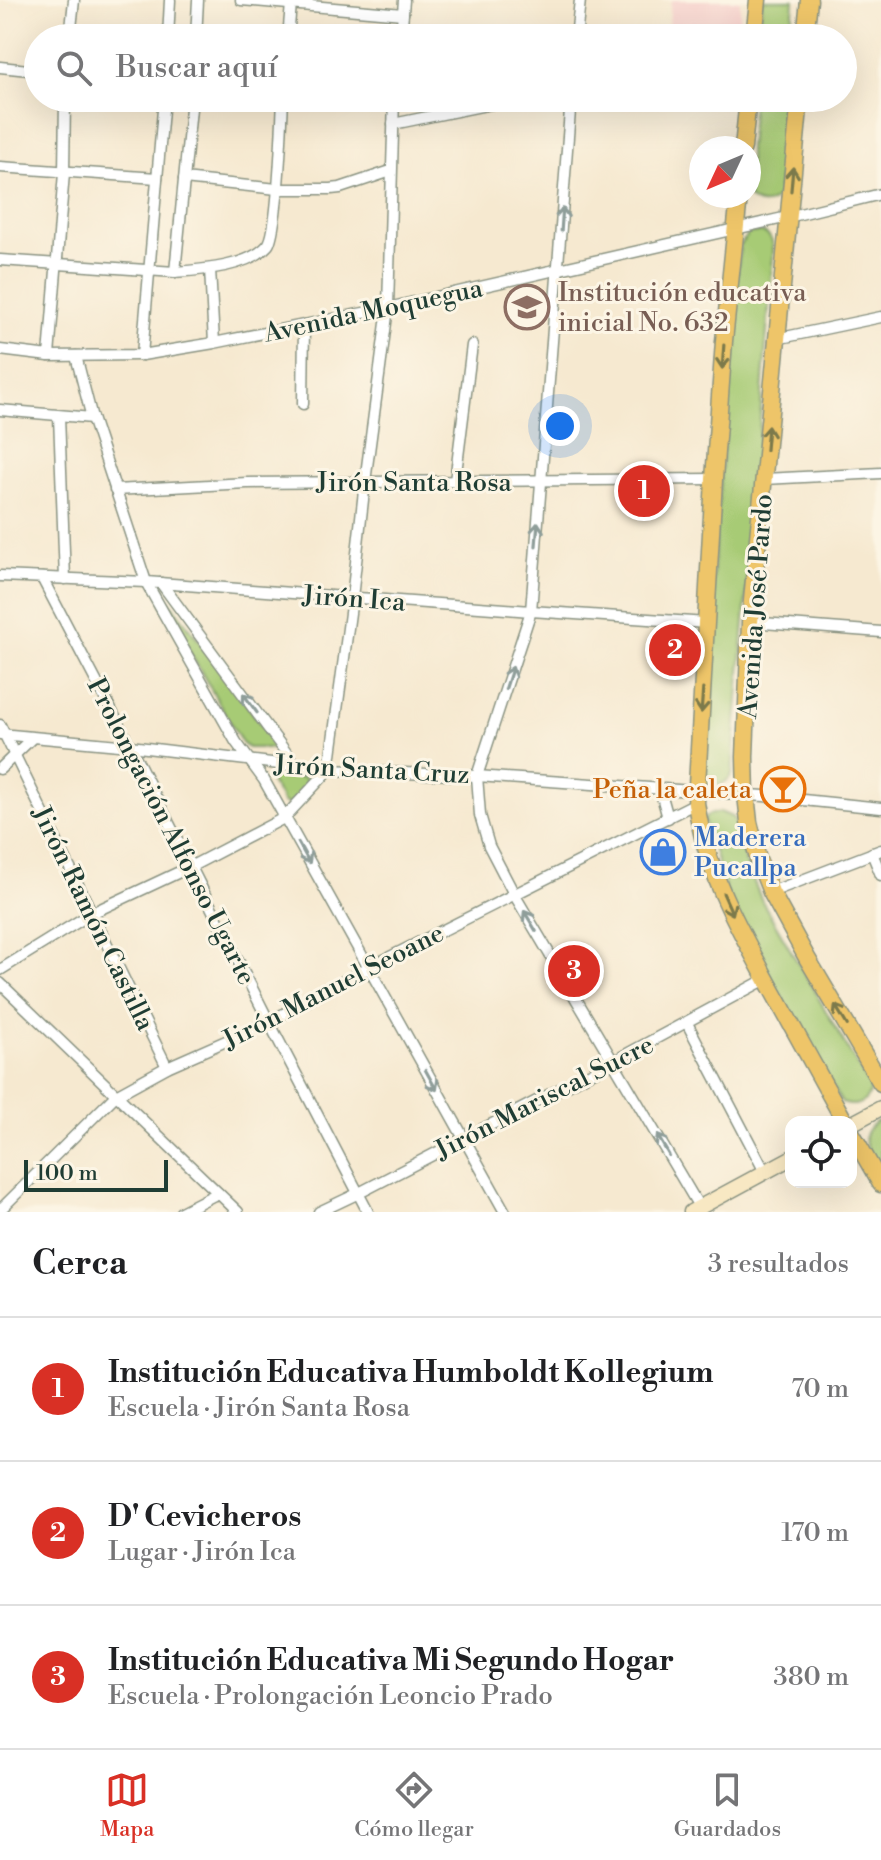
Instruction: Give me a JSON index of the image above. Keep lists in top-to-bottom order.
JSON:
{
  "streets": {
    "main road": ["Avenida José Pardo"],
    "street": [
      "Avenida Moquegua",
      "Jirón Santa Rosa",
      "Jirón Ica",
      "Jirón Santa Cruz",
      "Prolongación Alfonso Ugarte",
      "Jirón Ramón Castilla",
      "Jirón Manuel Seoane",
      "Jirón Mariscal Sucre"
    ]
  },
  "crossings": [
    ["Avenida Moquegua", "Avenida José Pardo"],
    ["Jirón Santa Rosa", "Avenida José Pardo"],
    ["Jirón Ica", "Avenida José Pardo"],
    ["Jirón Ica", "Prolongación Alfonso Ugarte"],
    ["Avenida José Pardo", "Jirón Santa Cruz"],
    ["Avenida José Pardo", "Jirón Manuel Seoane"],
    ["Avenida José Pardo", "Jirón Mariscal Sucre"],
    ["Jirón Santa Cruz", "Prolongación Alfonso Ugarte"],
    ["Jirón Santa Cruz", "Jirón Ramón Castilla"],
    ["Jirón Santa Cruz", "Jirón Manuel Seoane"],
    ["Prolongación Alfonso Ugarte", "Jirón Manuel Seoane"],
    ["Prolongación Alfonso Ugarte", "Jirón Mariscal Sucre"],
    ["Jirón Ramón Castilla", "Jirón Manuel Seoane"]
  ],
  "places": {
    "school or university": ["Institución educativa inicial No. 632"],
    "bar": ["Peña la caleta"],
    "shop": ["Maderera Pucallpa"]
  },
  "scale_bar": "100 m",
  "north": "bottom left",
  "page": {
    "search": "Buscar aquí",
    "pins": ["1", "2", "3"],
    "scale": "100 m",
    "heading": ["Cerca", "3 resultados"],
    "list": [
      {
        "mark": "1",
        "name": "Institución Educativa Humboldt Kollegium",
        "note": "Escuela · Jirón Santa Rosa",
        "value": "70 m"
      },
      {
        "mark": "2",
        "name": "D' Cevicheros",
        "note": "Lugar · Jirón Ica",
        "value": "170 m"
      },
      {
        "mark": "3",
        "name": "Institución Educativa Mi Segundo Hogar",
        "note": "Escuela · Prolongación Leoncio Prado",
        "value": "380 m"
      }
    ],
    "nav": ["Mapa", "Cómo llegar", "Guardados"]
  }
}
